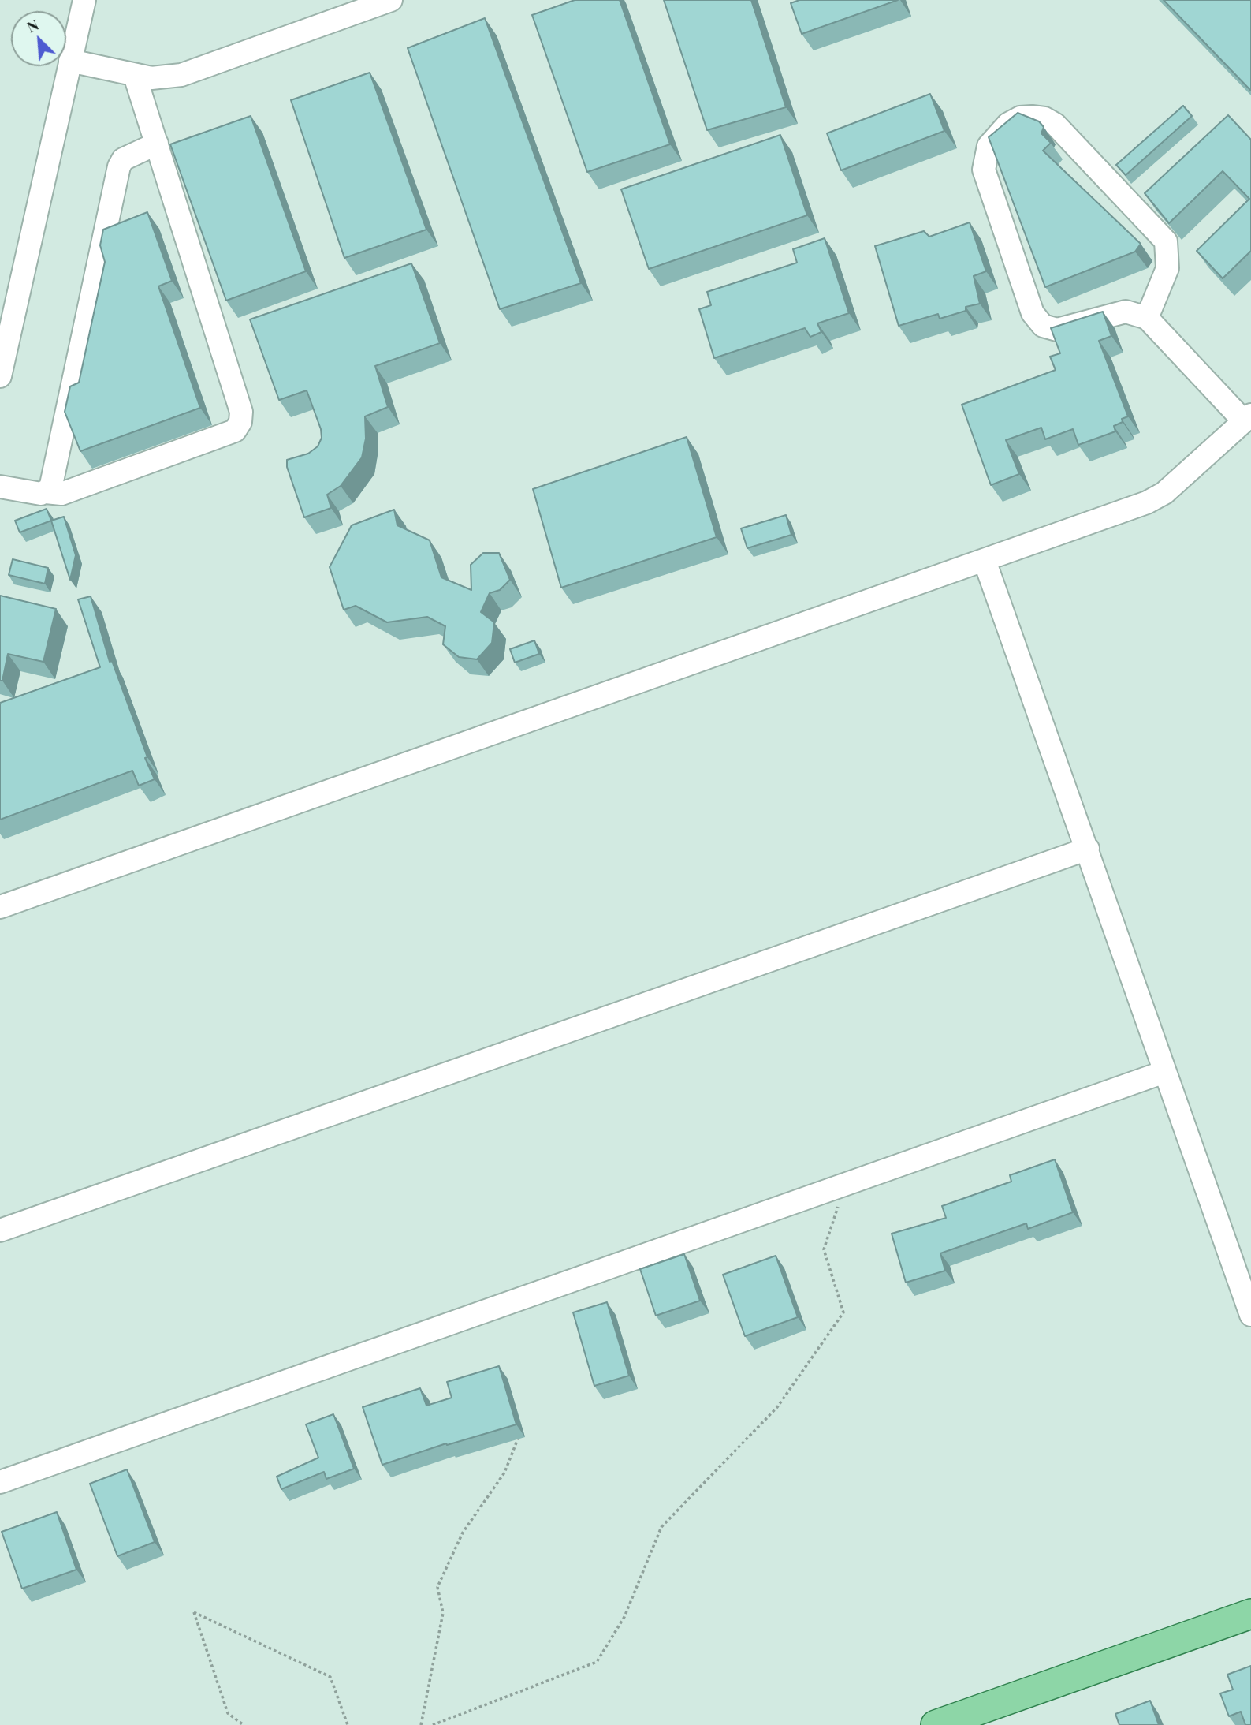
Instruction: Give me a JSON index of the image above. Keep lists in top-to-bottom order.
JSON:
{
  "north": "top left"
}
